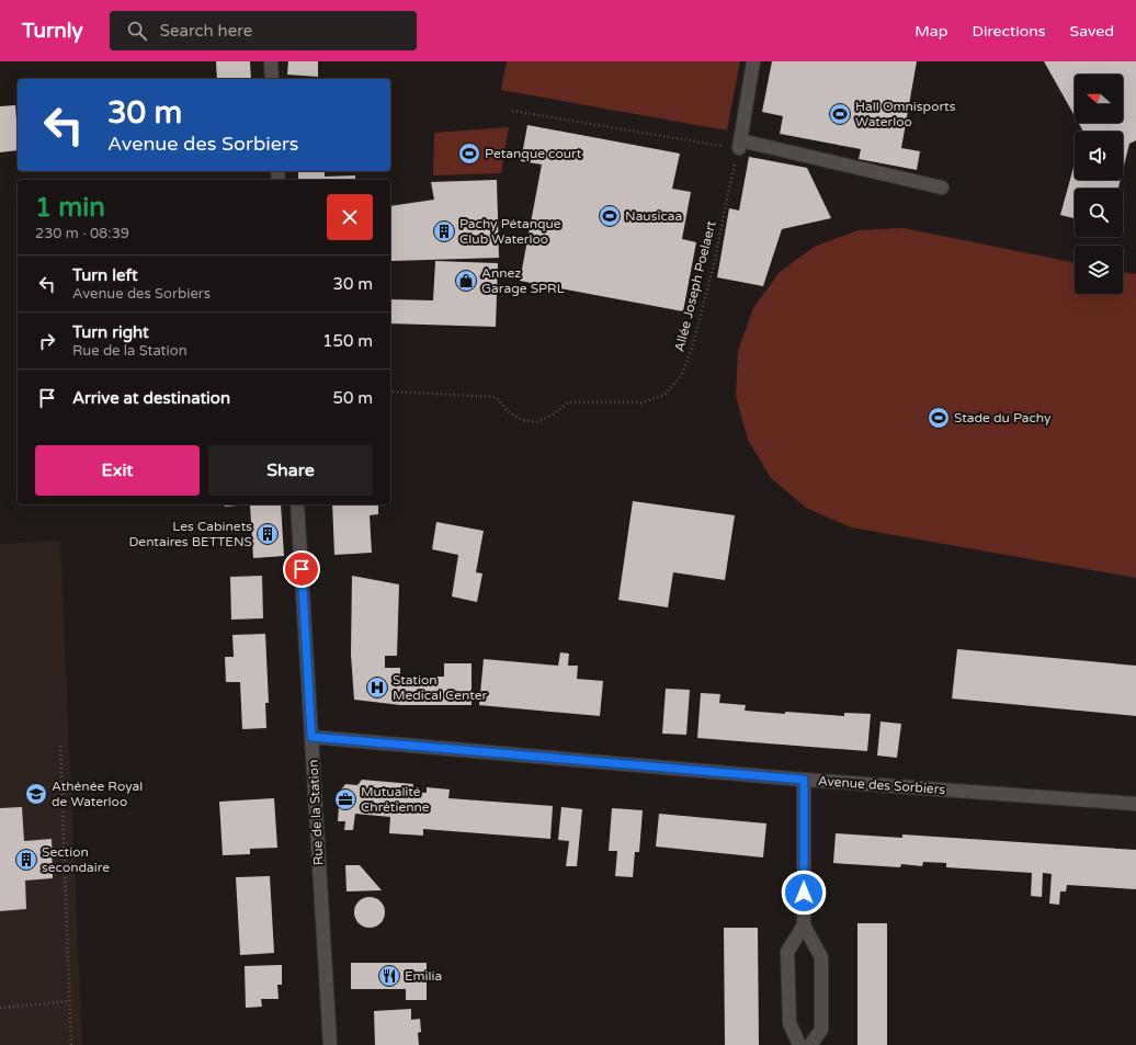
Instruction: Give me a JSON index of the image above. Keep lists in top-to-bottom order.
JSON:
{
  "streets": {
    "street": ["Avenue des Sorbiers", "Rue de la Station"],
    "path": ["Allée Joseph Poelaert"]
  },
  "crossings": [
    ["Avenue des Sorbiers", "Rue de la Station"]
  ],
  "places": {
    "sports": [
      "Hall Omnisports Waterloo",
      "Petanque court",
      "Nausicaa",
      "Stade du Pachy"
    ],
    "building": ["Pachy Pétanque Club Waterloo", "Les Cabinets Dentaires BETTENS", "Section secondaire"],
    "shop": ["Annez Garage SPRL"],
    "hospital": ["Station Medical Center"],
    "school or university": ["Athénée Royal de Waterloo"],
    "office": ["Mutualité Chrétienne"],
    "restaurant": ["Emilia"]
  },
  "north": "left",
  "page": {
    "header": "Turnly",
    "search": "Search here",
    "nav": ["Map", "Directions", "Saved"],
    "turn": ["30 m", "Avenue des Sorbiers"],
    "heading": ["1 min", "230 m · 08:39"],
    "list": [
      {
        "name": "Turn left",
        "note": "Avenue des Sorbiers",
        "value": "30 m"
      },
      {
        "name": "Turn right",
        "note": "Rue de la Station",
        "value": "150 m"
      },
      {
        "name": "Arrive at destination",
        "value": "50 m"
      }
    ],
    "buttons": ["Exit", "Share"]
  }
}
